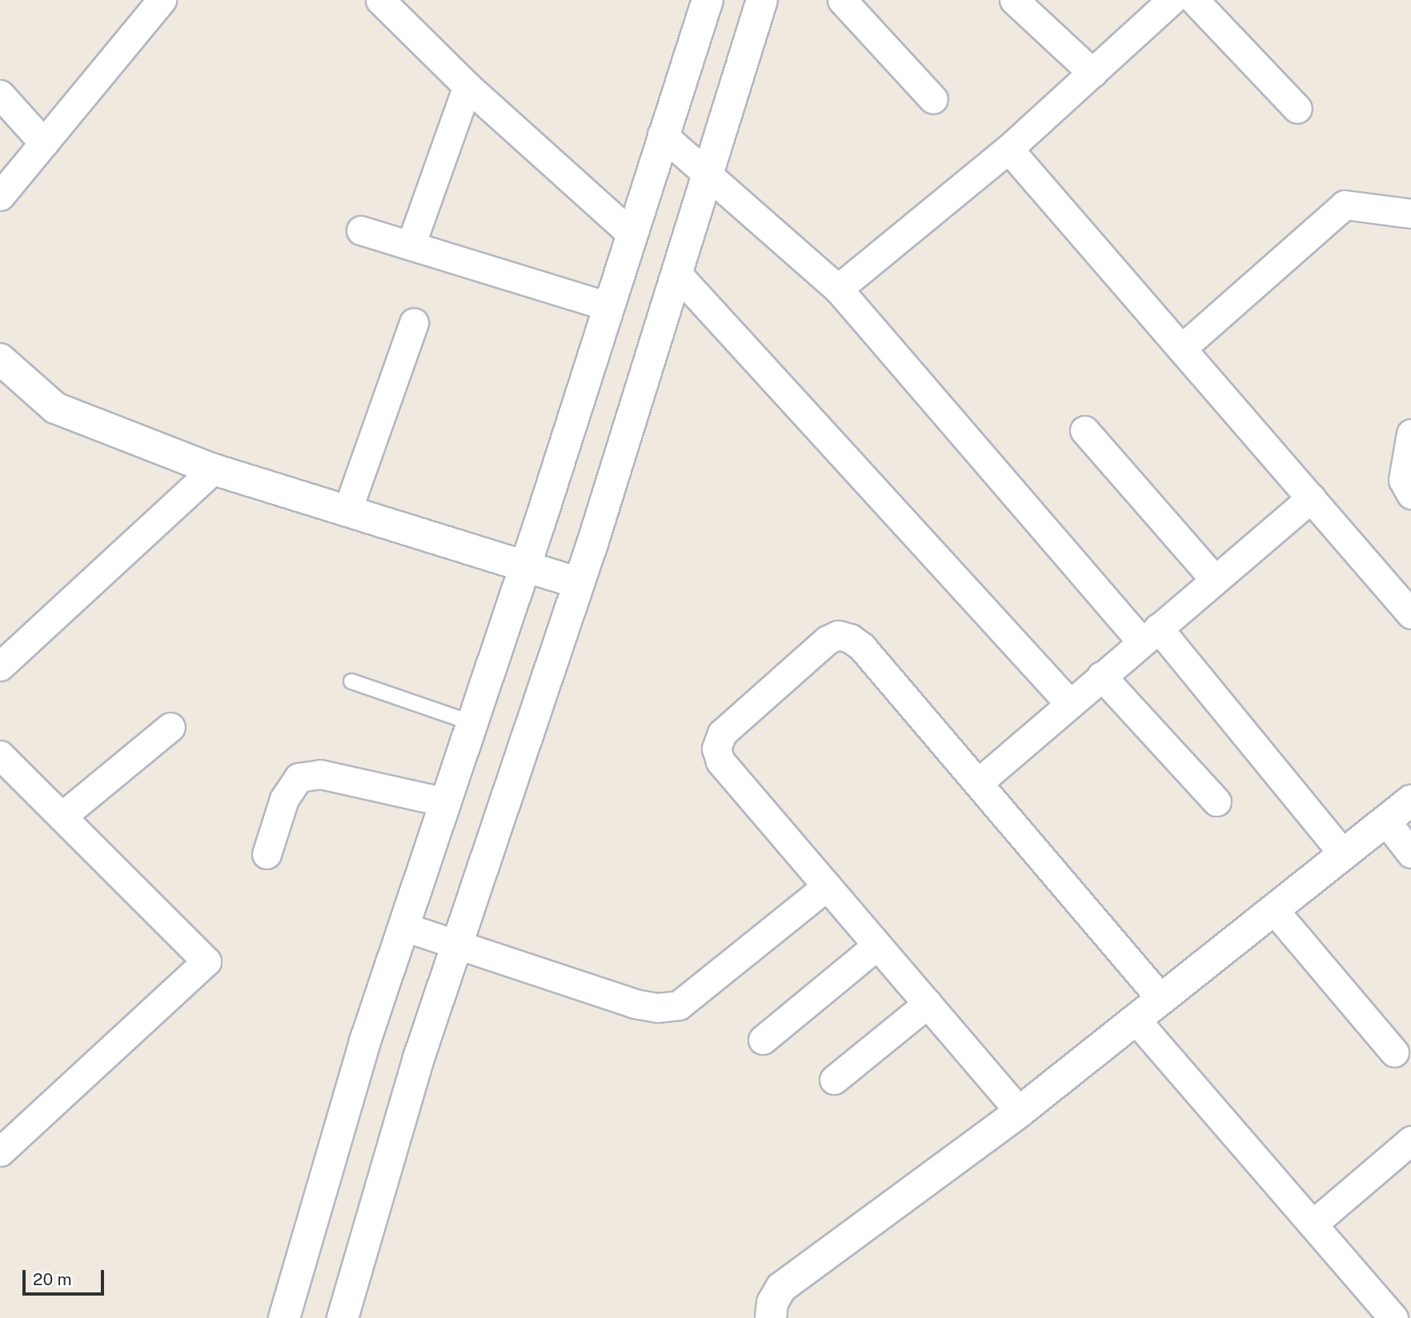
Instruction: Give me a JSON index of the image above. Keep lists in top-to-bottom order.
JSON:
{
  "scale_bar": "20 m"
}
